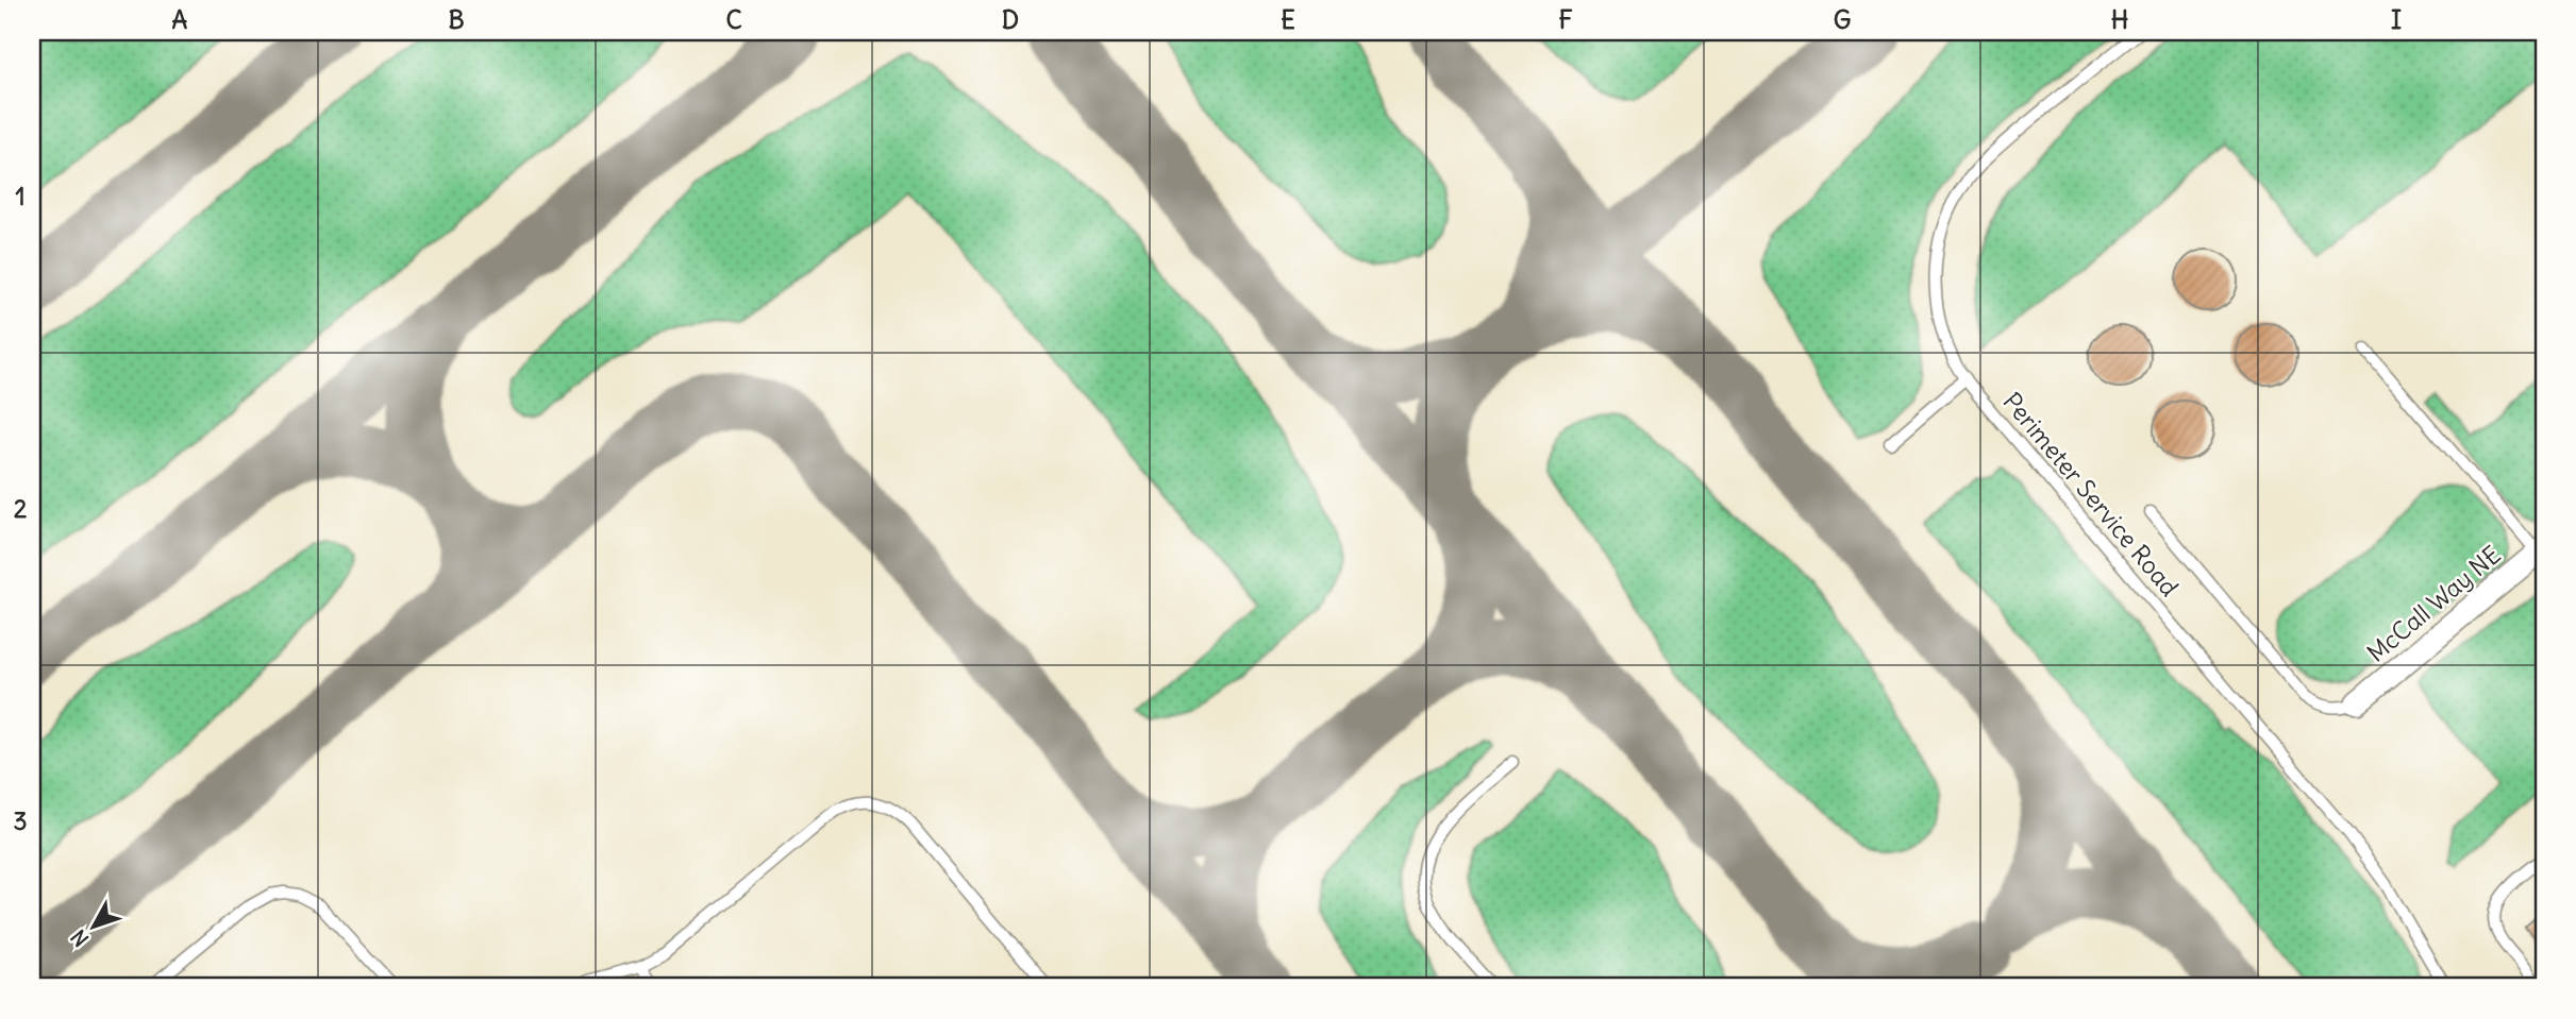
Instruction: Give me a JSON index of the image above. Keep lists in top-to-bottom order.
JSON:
{
  "streets": {
    "street": ["McCall Way NE"],
    "lane": ["Perimeter Service Road"]
  },
  "north": "bottom left",
  "grid": {
    "columns": [
      "A",
      "B",
      "C",
      "D",
      "E",
      "F",
      "G",
      "H",
      "I"
    ],
    "rows": ["1", "2", "3"]
  }
}
